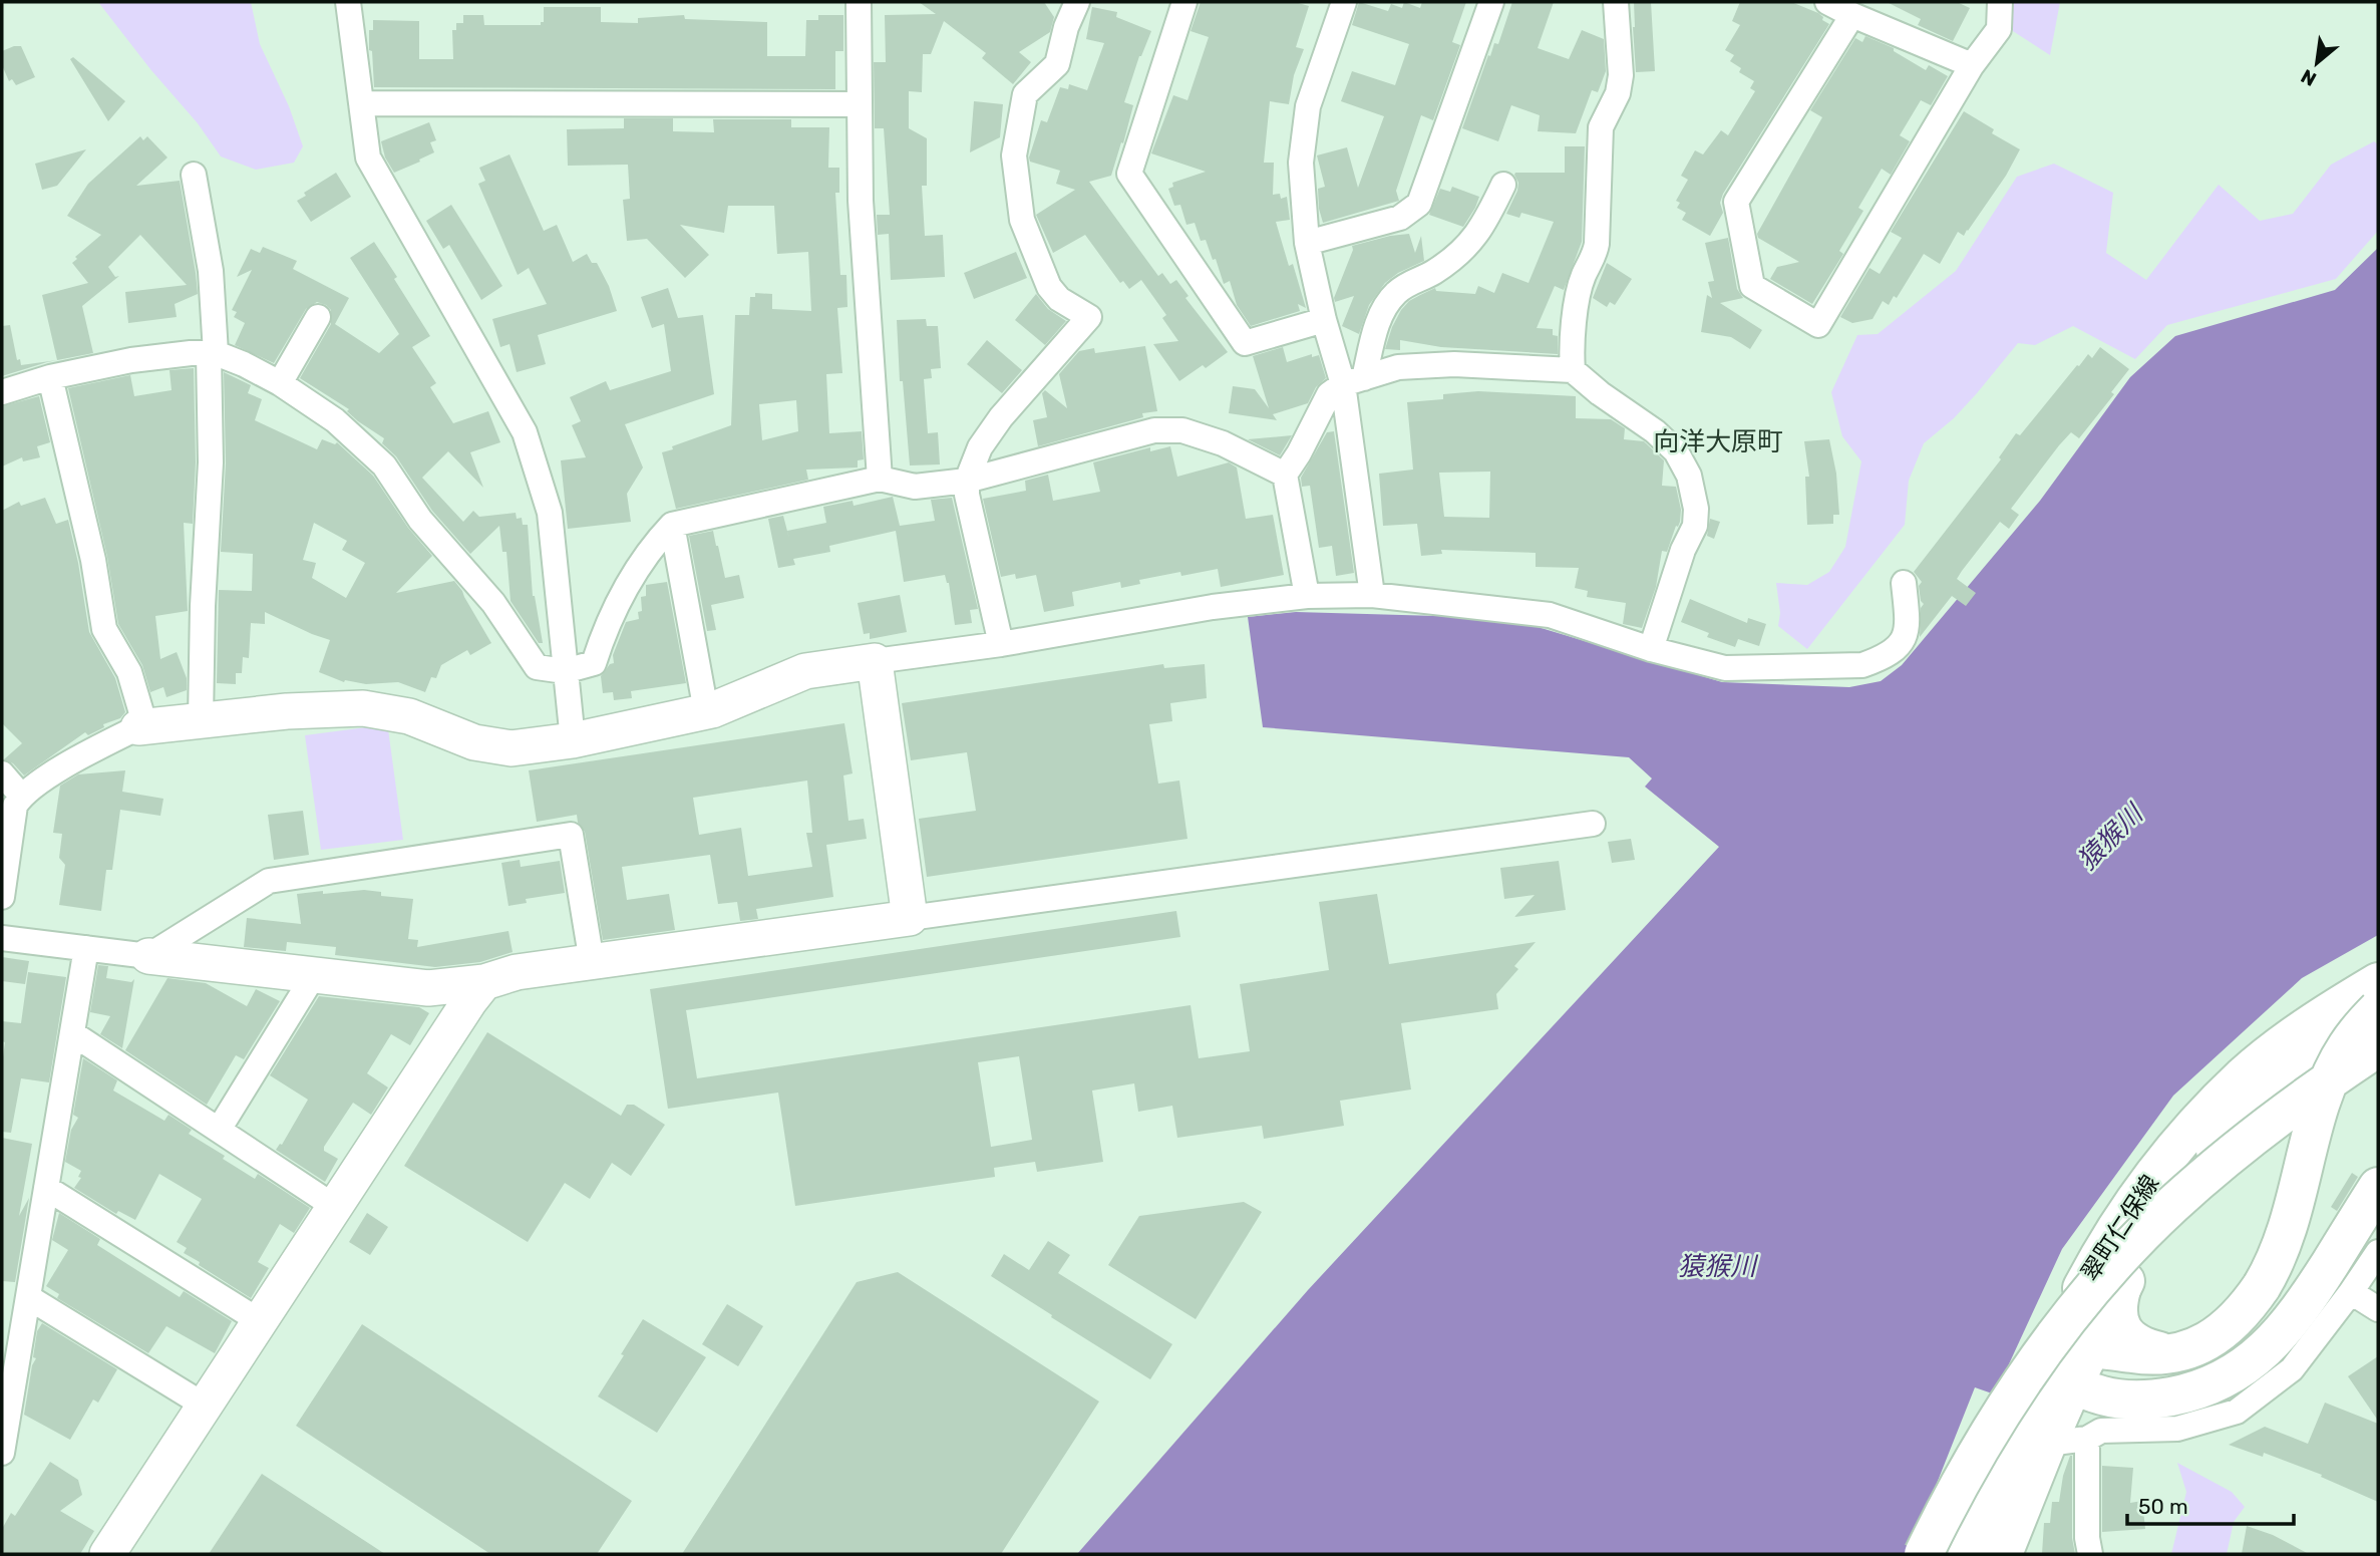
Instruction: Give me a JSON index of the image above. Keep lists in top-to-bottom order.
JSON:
{
  "streets": {
    "main road": ["翠町仁保線"]
  },
  "districts": ["向洋大原町"],
  "water": ["猿猴川"],
  "scale_bar": "50 m",
  "north": "bottom left"
}
